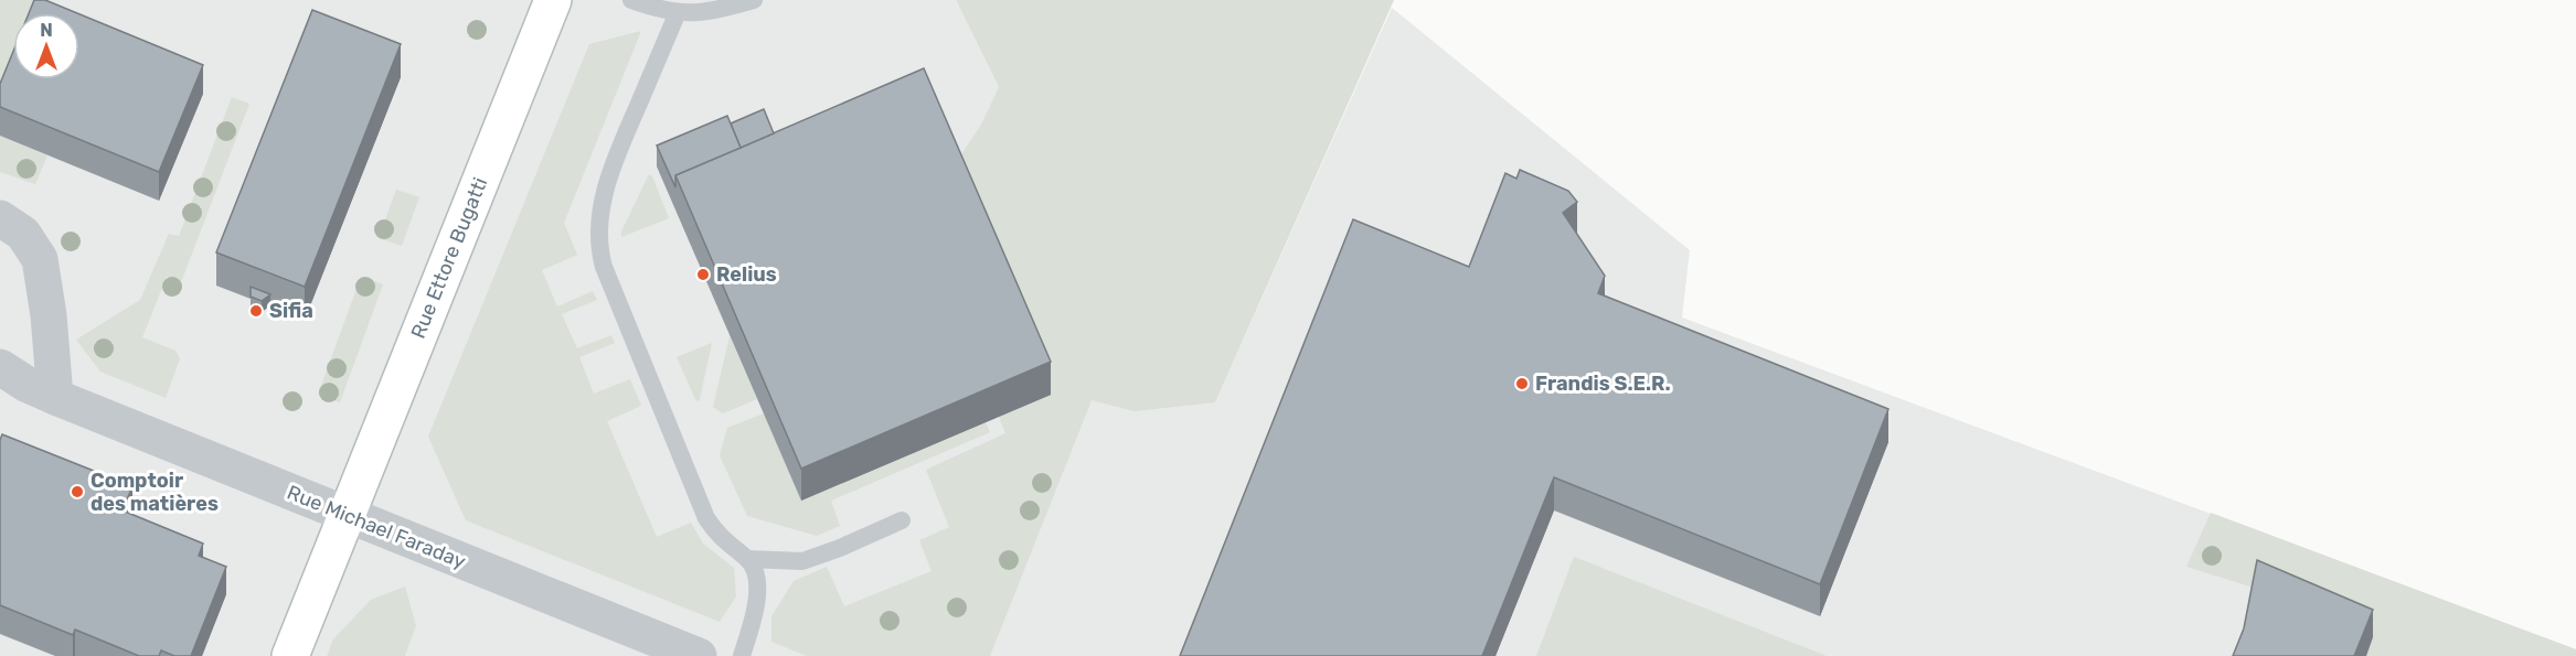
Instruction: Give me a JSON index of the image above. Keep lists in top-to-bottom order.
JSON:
{
  "streets": {
    "main road": ["Rue Ettore Bugatti"],
    "street": ["Rue Michael Faraday"]
  },
  "crossings": [
    ["Rue Ettore Bugatti", "Rue Michael Faraday"]
  ],
  "places": [
    "Relius",
    "Sifia",
    "Frandis S.E.R.",
    "Comptoir des matières"
  ],
  "north": "top"
}
